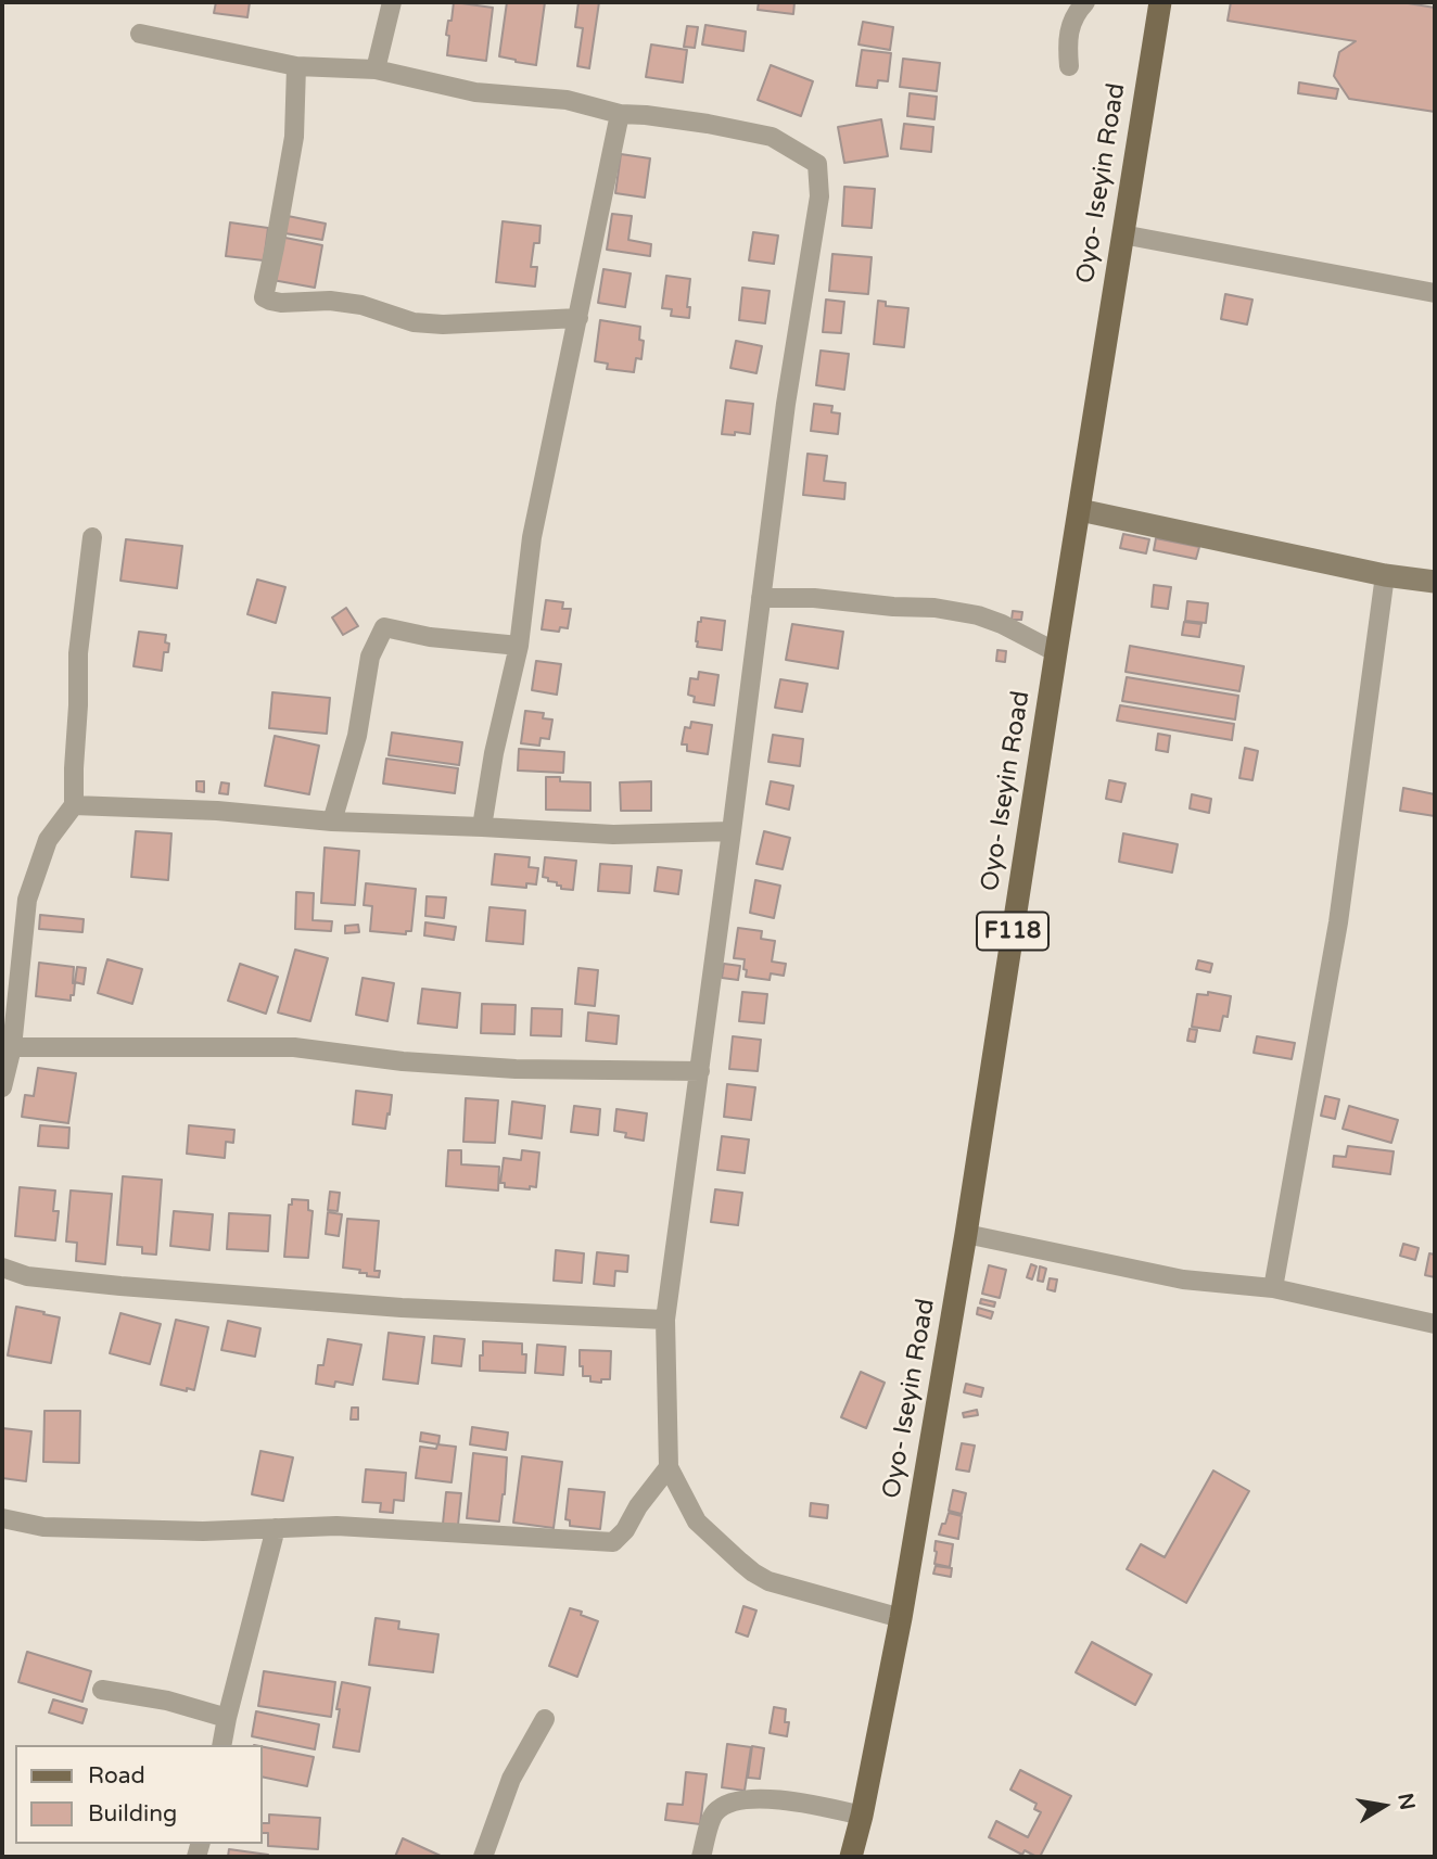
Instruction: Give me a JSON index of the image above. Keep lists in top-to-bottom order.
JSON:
{
  "streets": {
    "main road": ["Oyo- Iseyin Road", "F118"]
  },
  "legend": ["Road", "Building"],
  "north": "right"
}
